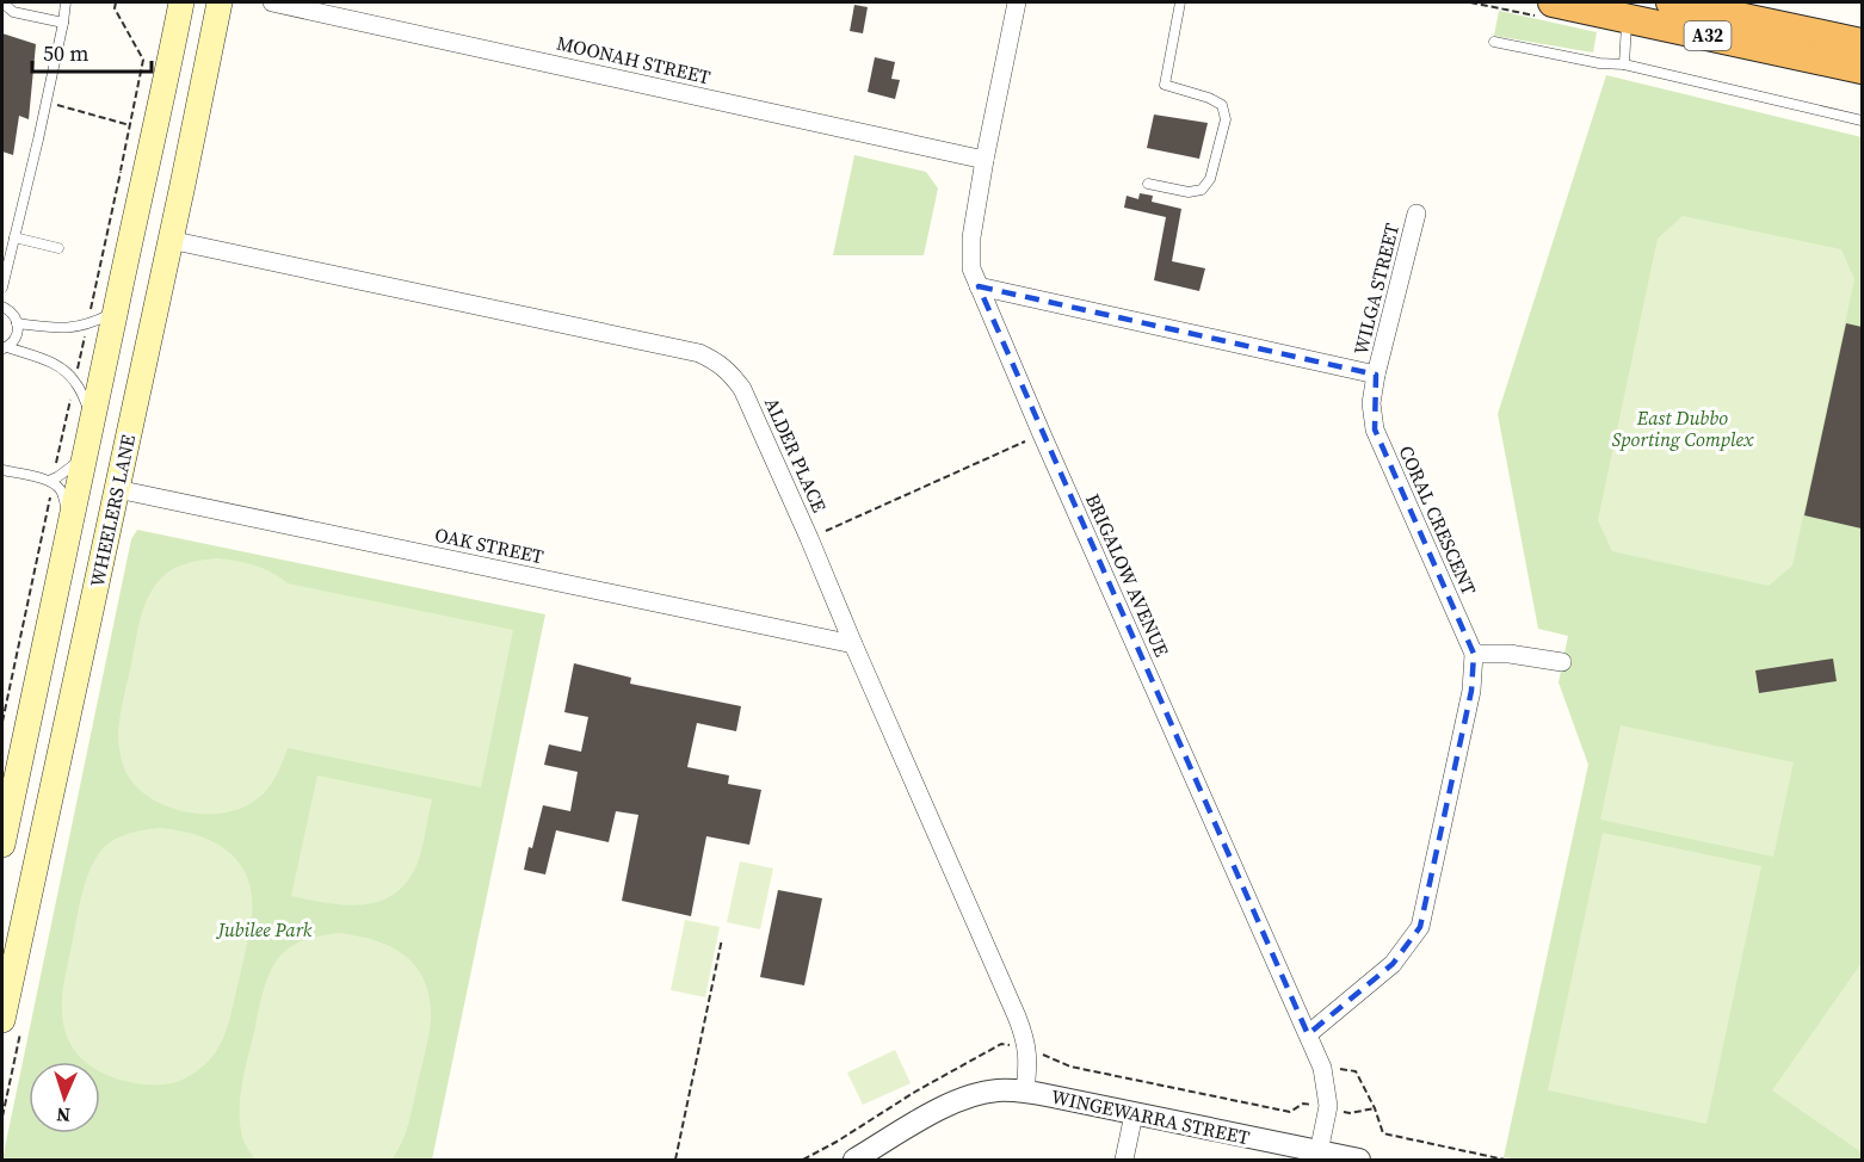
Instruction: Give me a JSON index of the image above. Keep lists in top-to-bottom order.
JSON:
{
  "streets": {
    "highway": ["A32"],
    "main road": ["WHEELERS LANE"],
    "street": [
      "MOONAH STREET",
      "WILGA STREET",
      "ALDER PLACE",
      "CORAL CRESCENT",
      "OAK STREET",
      "BRIGALOW AVENUE",
      "WINGEWARRA STREET"
    ]
  },
  "crossings": [
    ["MOONAH STREET", "BRIGALOW AVENUE"],
    ["WILGA STREET", "CORAL CRESCENT"],
    ["ALDER PLACE", "WHEELERS LANE"],
    ["ALDER PLACE", "OAK STREET"],
    ["ALDER PLACE", "WINGEWARRA STREET"],
    ["WHEELERS LANE", "OAK STREET"],
    ["CORAL CRESCENT", "BRIGALOW AVENUE"],
    ["BRIGALOW AVENUE", "WINGEWARRA STREET"]
  ],
  "parks": ["East Dubbo Sporting Complex", "Jubilee Park"],
  "scale_bar": "50 m",
  "north": "bottom"
}
